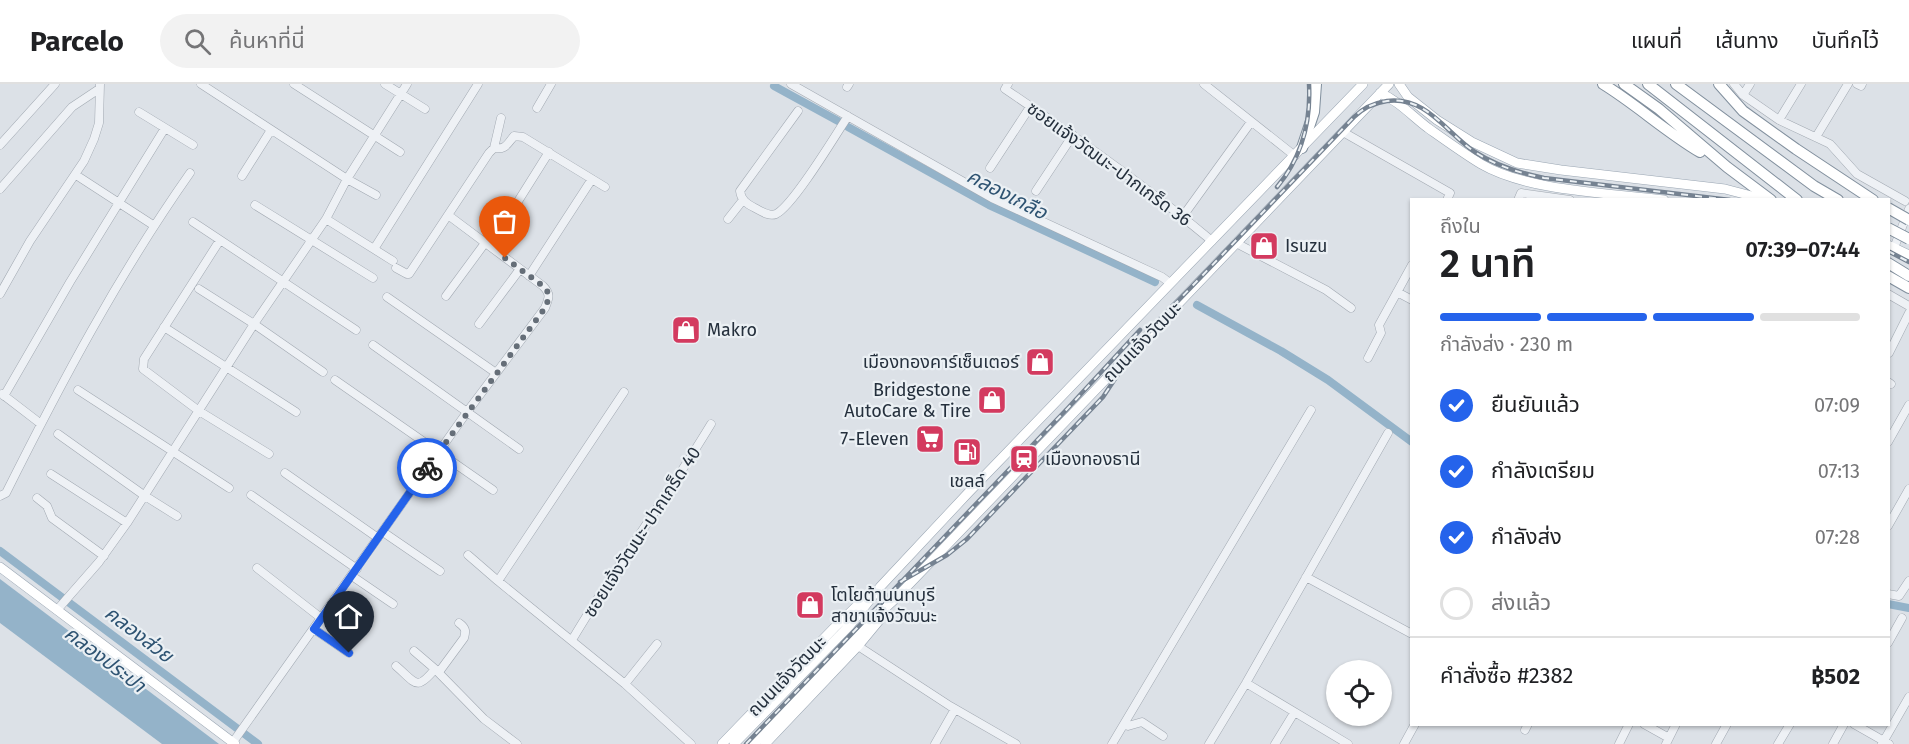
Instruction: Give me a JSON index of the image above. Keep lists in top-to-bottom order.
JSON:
{
  "streets": {
    "main road": ["ถนนแจ้งวัฒนะ"],
    "street": ["ซอยแจ้งวัฒนะ-ปากเกร็ด 36", "ซอยแจ้งวัฒนะ-ปากเกร็ด 40"]
  },
  "crossings": [
    ["ซอยแจ้งวัฒนะ-ปากเกร็ด 36", "ถนนแจ้งวัฒนะ"]
  ],
  "water": ["คลองเกลือ", "คลองส่วย", "คลองประปา"],
  "places": {
    "shop": [
      "Isuzu",
      "Makro",
      "เมืองทองคาร์เซ็นเตอร์",
      "Bridgestone AutoCare & Tire",
      "โตโยต้านนทบุรี สาขาแจ้งวัฒนะ"
    ],
    "supermarket": ["7-Eleven"],
    "fuel station": ["เชลล์"],
    "station": ["เมืองทองธานี"]
  },
  "page": {
    "header": "Parcelo",
    "search": "ค้นหาที่นี่",
    "nav": ["แผนที่", "เส้นทาง", "บันทึกไว้"],
    "heading": ["2 นาที", "ถึงใน", "07:39–07:44"],
    "panel": ["คำสั่งซื้อ #2382", "฿502"],
    "bar": "กำลังส่ง · 230 m",
    "list": [
      ["ยืนยันแล้ว", "07:09"],
      ["กำลังเตรียม", "07:13"],
      ["กำลังส่ง", "07:28"],
      "ส่งแล้ว"
    ]
  }
}
